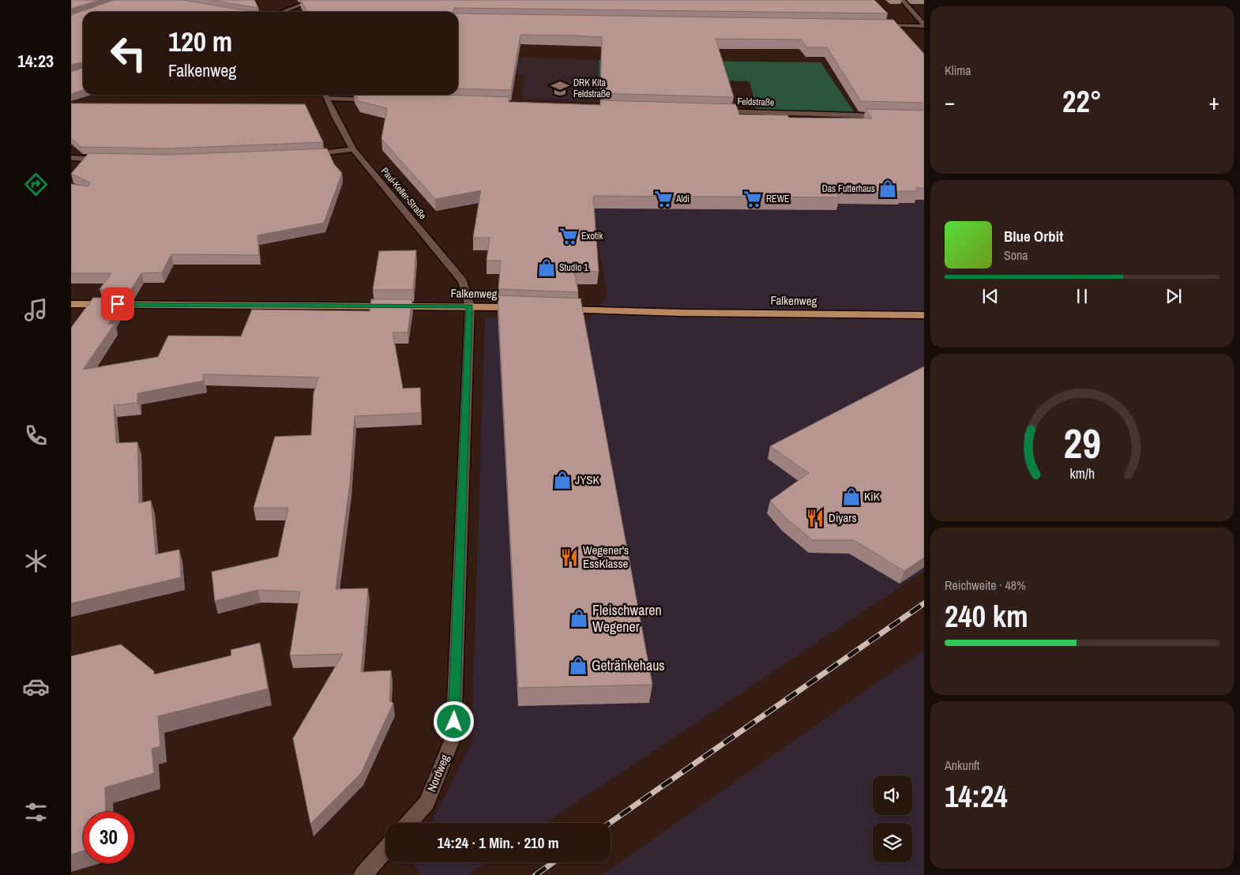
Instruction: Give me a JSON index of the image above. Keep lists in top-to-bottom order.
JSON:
{
  "streets": {
    "main road": ["Falkenweg"],
    "street": ["Feldstraße", "Paul-Keller-Straße", "Nordweg"]
  },
  "crossings": [
    ["Paul-Keller-Straße", "Falkenweg"],
    ["Paul-Keller-Straße", "Nordweg"],
    ["Falkenweg", "Nordweg"]
  ],
  "places": {
    "school or university": ["DRK Kita Feldstraße"],
    "shop": [
      "Das Futterhaus",
      "Studio 1",
      "JYSK",
      "KiK",
      "Fleischwaren Wegener",
      "Getränkehaus"
    ],
    "supermarket": ["Aldi", "REWE", "Exotik"],
    "restaurant": ["Diyars", "Wegener's EssKlasse"]
  },
  "page": {
    "tabs": "14:23",
    "tile": [
      "Klima",
      ["Reichweite · 48%", "240 km"],
      ["Ankunft", "14:24"]
    ],
    "turn": ["120 m", "Falkenweg"],
    "heat": ["−", "22°", "+"],
    "song": ["Blue Orbit", "Sona"],
    "limit": "30",
    "trip": "14:24 · 1 Min. · 210 m",
    "gauge": ["29", "km/h"]
  }
}
